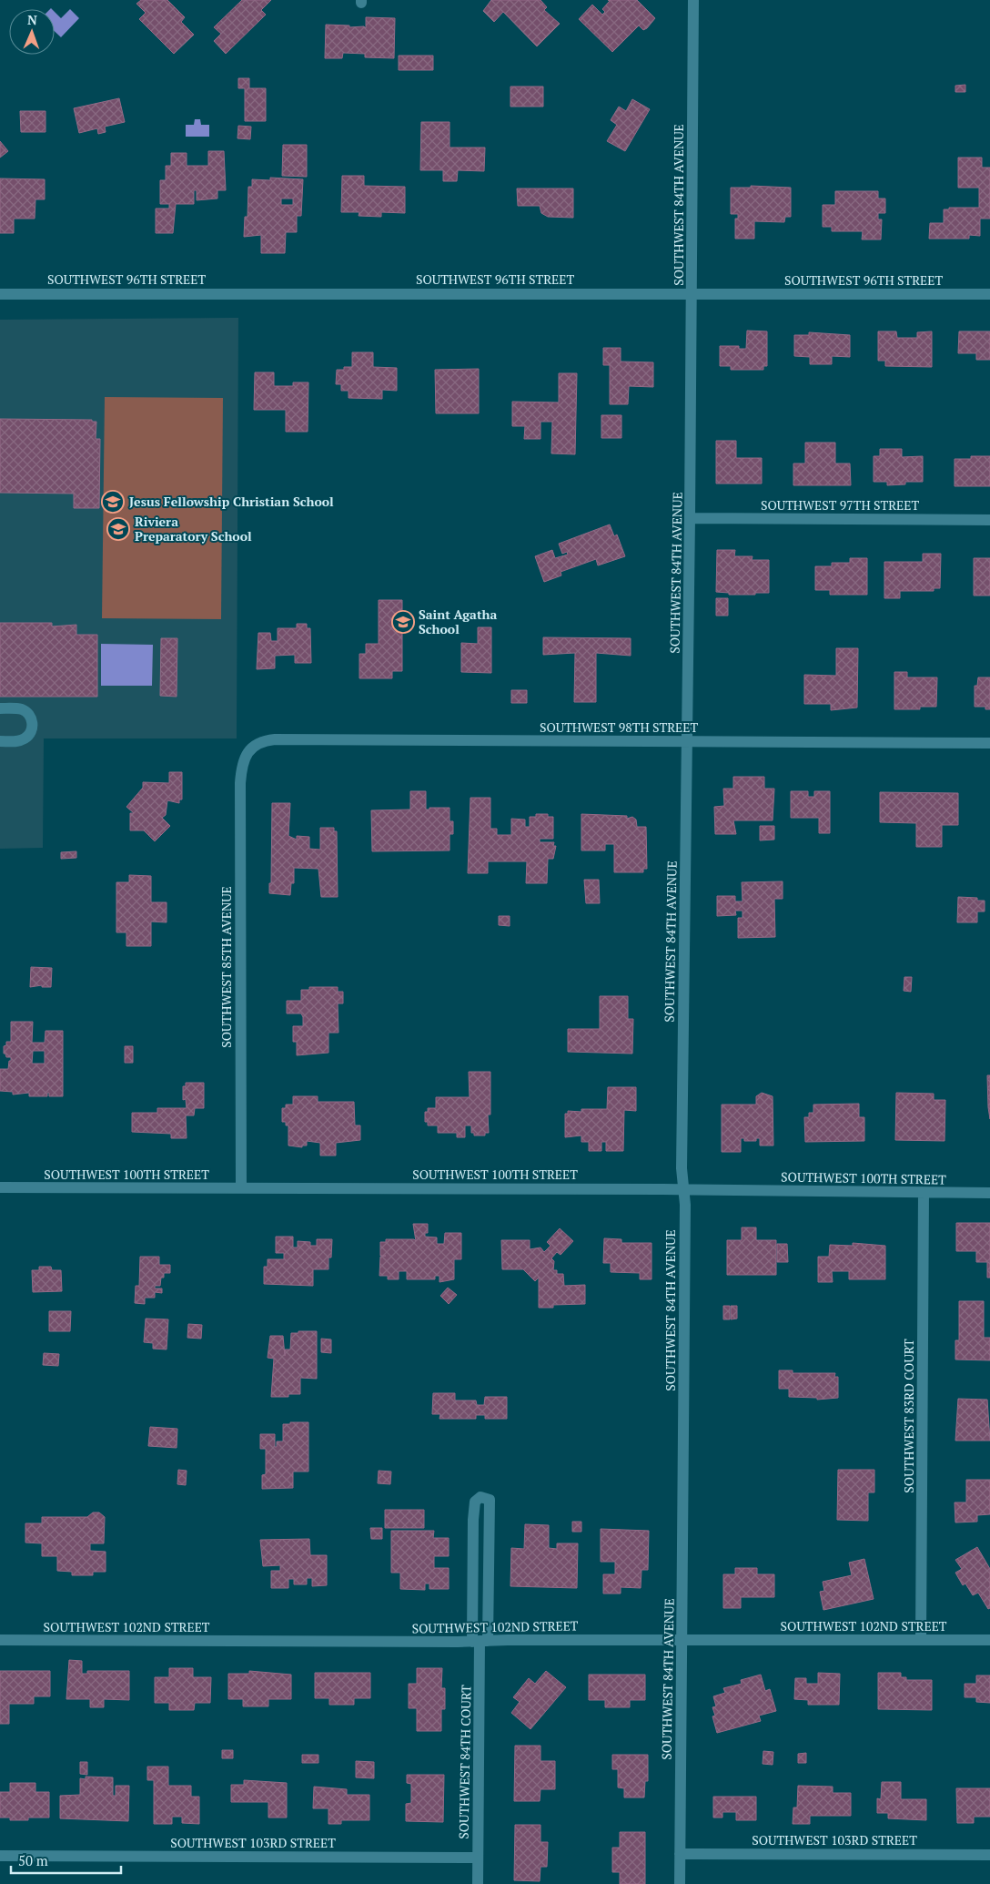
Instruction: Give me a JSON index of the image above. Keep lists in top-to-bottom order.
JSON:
{
  "streets": {
    "street": [
      "SOUTHWEST 84TH AVENUE",
      "SOUTHWEST 96TH STREET",
      "SOUTHWEST 97TH STREET",
      "SOUTHWEST 98TH STREET",
      "SOUTHWEST 85TH AVENUE",
      "SOUTHWEST 100TH STREET",
      "SOUTHWEST 83RD COURT",
      "SOUTHWEST 102ND STREET",
      "SOUTHWEST 84TH COURT",
      "SOUTHWEST 103RD STREET"
    ]
  },
  "crossings": [
    ["SOUTHWEST 84TH AVENUE", "SOUTHWEST 96TH STREET"],
    ["SOUTHWEST 84TH AVENUE", "SOUTHWEST 97TH STREET"],
    ["SOUTHWEST 84TH AVENUE", "SOUTHWEST 98TH STREET"],
    ["SOUTHWEST 84TH AVENUE", "SOUTHWEST 100TH STREET"],
    ["SOUTHWEST 84TH AVENUE", "SOUTHWEST 102ND STREET"],
    ["SOUTHWEST 84TH AVENUE", "SOUTHWEST 103RD STREET"],
    ["SOUTHWEST 98TH STREET", "SOUTHWEST 85TH AVENUE"],
    ["SOUTHWEST 85TH AVENUE", "SOUTHWEST 100TH STREET"],
    ["SOUTHWEST 100TH STREET", "SOUTHWEST 83RD COURT"],
    ["SOUTHWEST 83RD COURT", "SOUTHWEST 102ND STREET"],
    ["SOUTHWEST 102ND STREET", "SOUTHWEST 84TH COURT"],
    ["SOUTHWEST 84TH COURT", "SOUTHWEST 103RD STREET"]
  ],
  "places": {
    "school or university": ["Jesus Fellowship Christian School", "Riviera Preparatory School", "Saint Agatha School"]
  },
  "scale_bar": "50 m",
  "north": "top"
}
